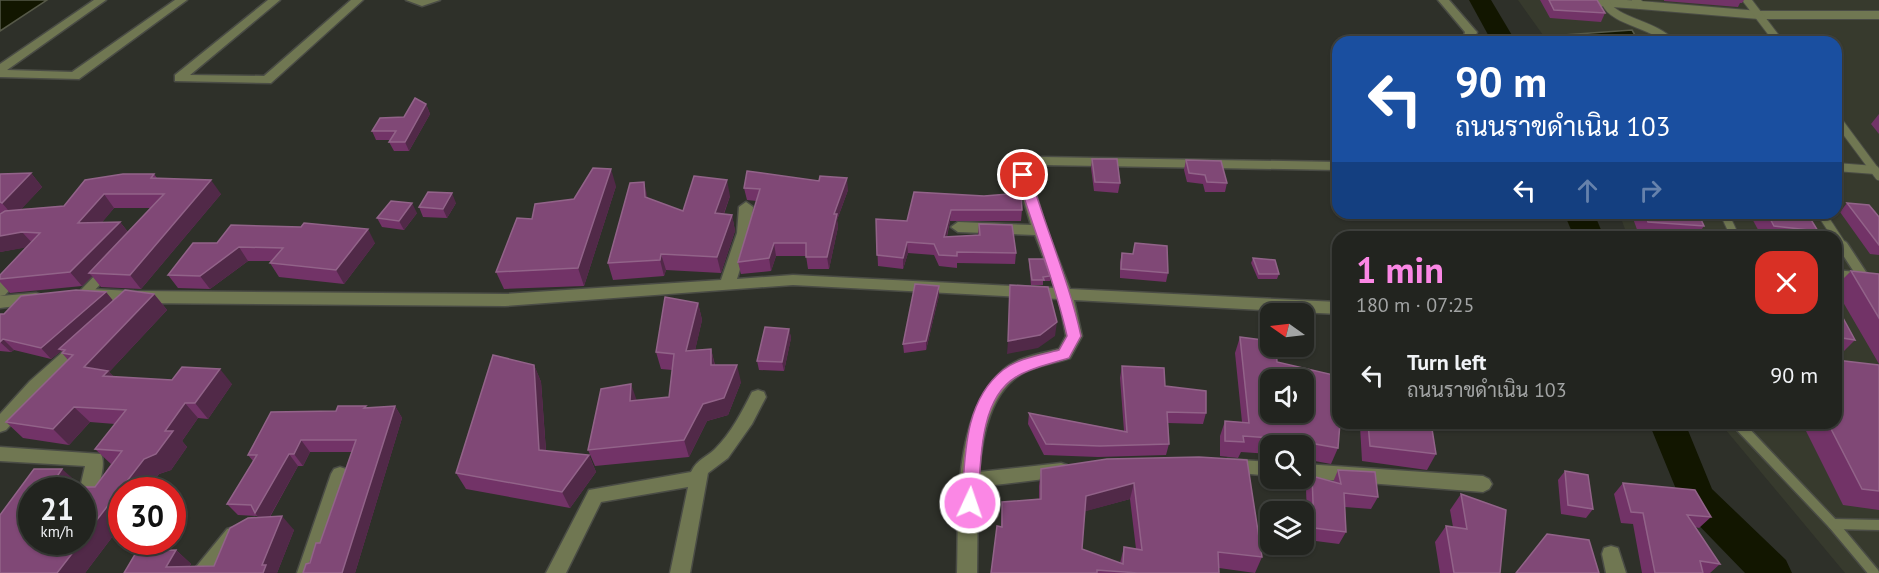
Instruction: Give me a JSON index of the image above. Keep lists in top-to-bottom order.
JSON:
{
  "north": "left",
  "page": {
    "turn": ["90 m", "ถนนราขดำเนิน 103"],
    "heading": ["1 min", "180 m · 07:25"],
    "list": [
      {
        "name": "Turn left",
        "note": "ถนนราขดำเนิน 103",
        "value": "90 m"
      }
    ],
    "speed": "21 km/h",
    "limit": "30"
  }
}
